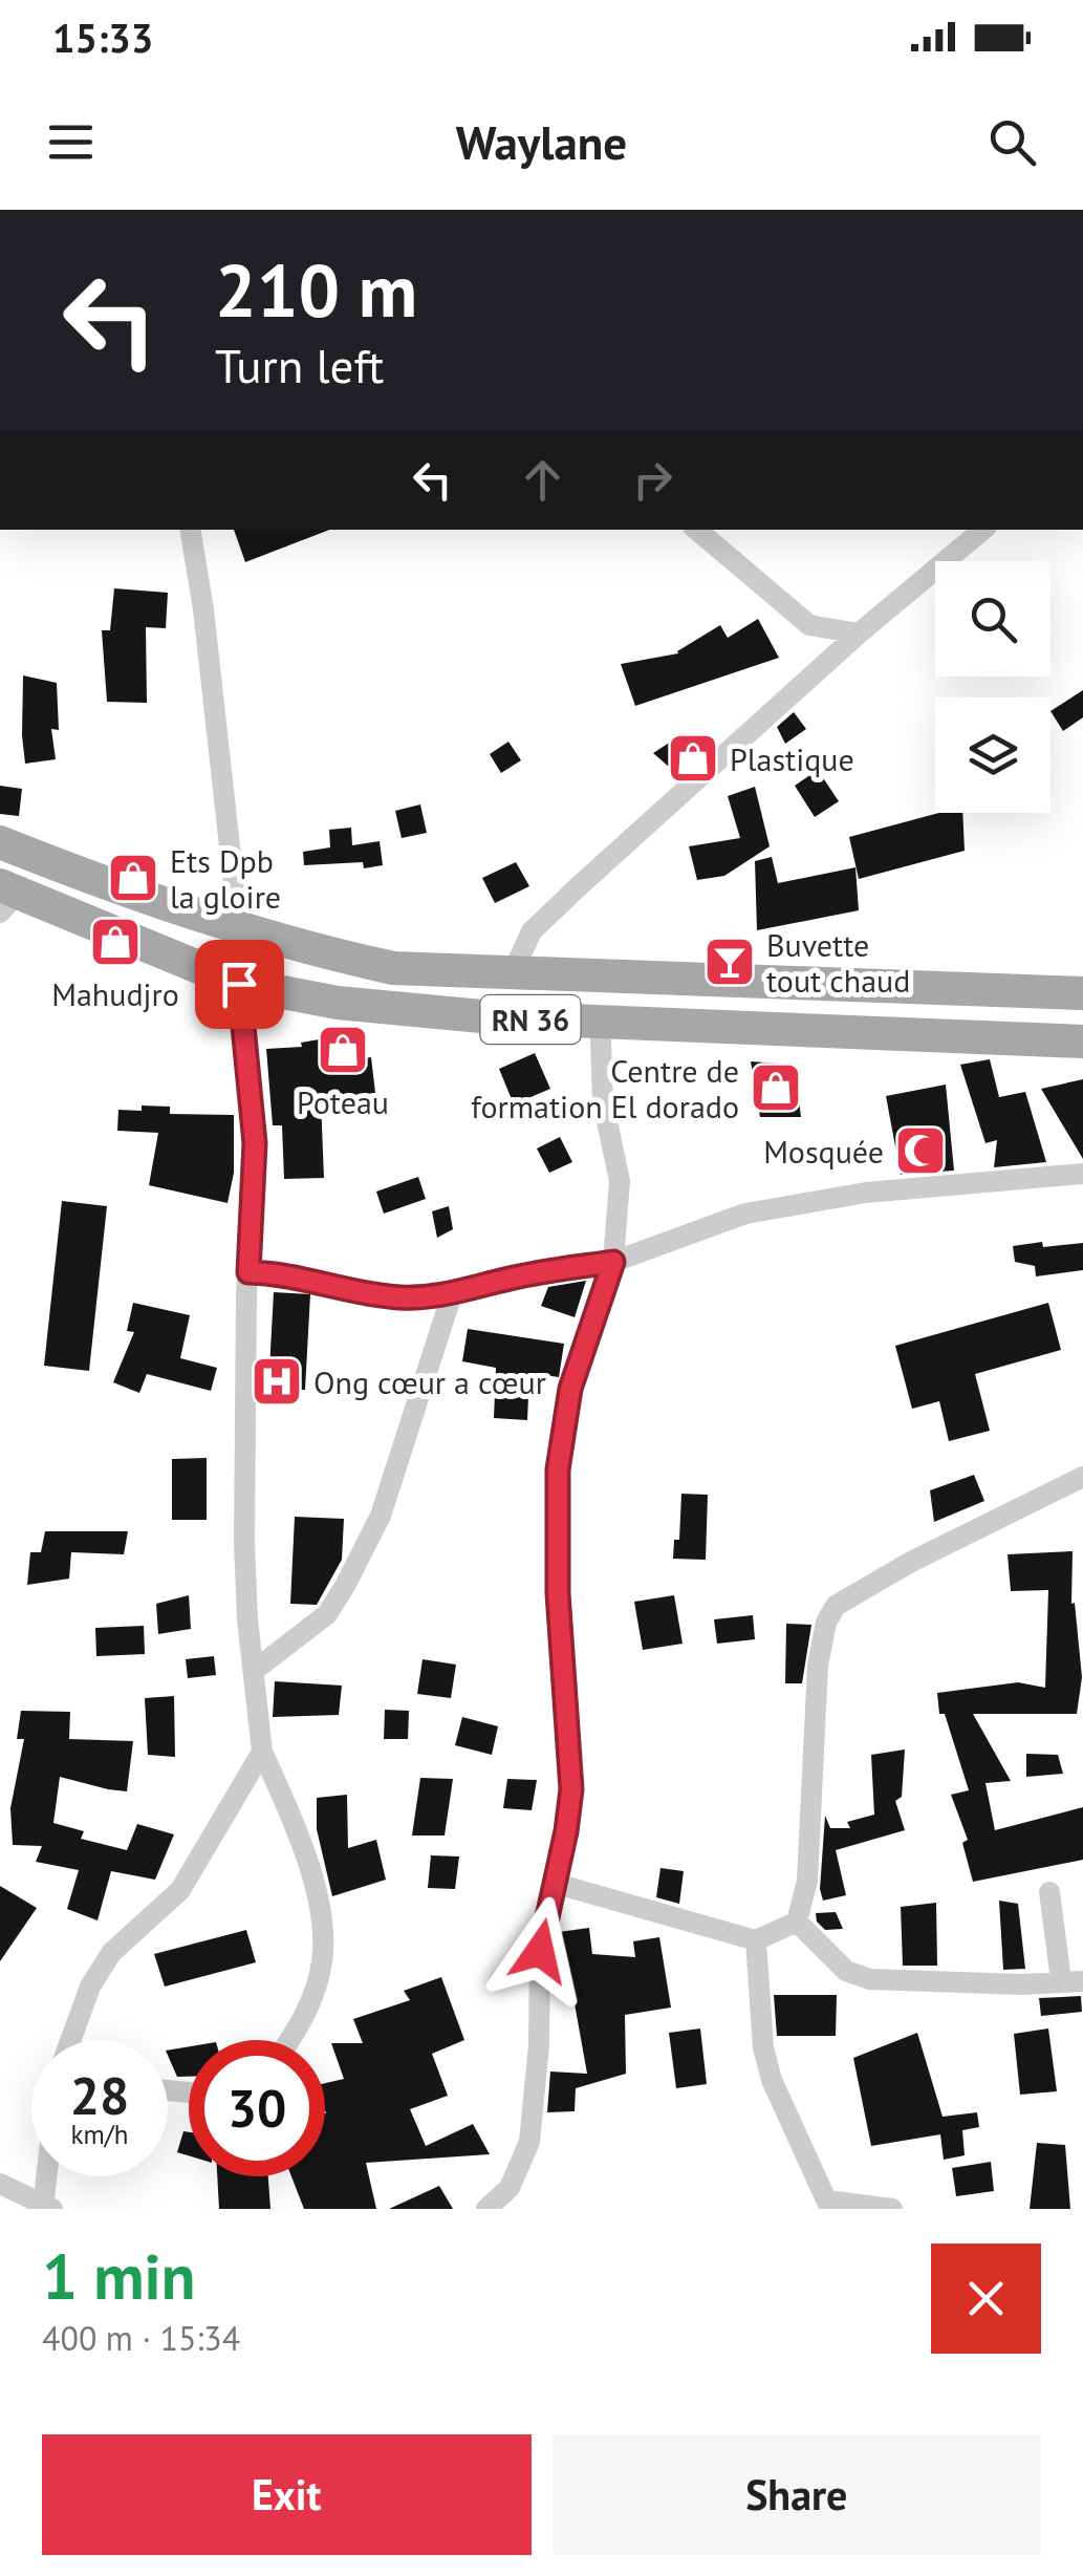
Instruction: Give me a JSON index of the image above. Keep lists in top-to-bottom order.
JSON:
{
  "streets": {
    "main road": ["RN 36"]
  },
  "places": {
    "shop": [
      "Plastique",
      "Ets Dpb la gloire",
      "Mahudjro",
      "Poteau",
      "Centre de formation El dorado"
    ],
    "bar": ["Buvette tout chaud"],
    "mosque": ["Mosquée"],
    "hospital": ["Ong cœur a cœur"]
  },
  "page": {
    "status": "15:33",
    "header": "Waylane",
    "turn": ["210 m", "Turn left"],
    "speed": "28 km/h",
    "limit": "30",
    "heading": ["1 min", "400 m · 15:34"],
    "buttons": ["Exit", "Share"]
  }
}
